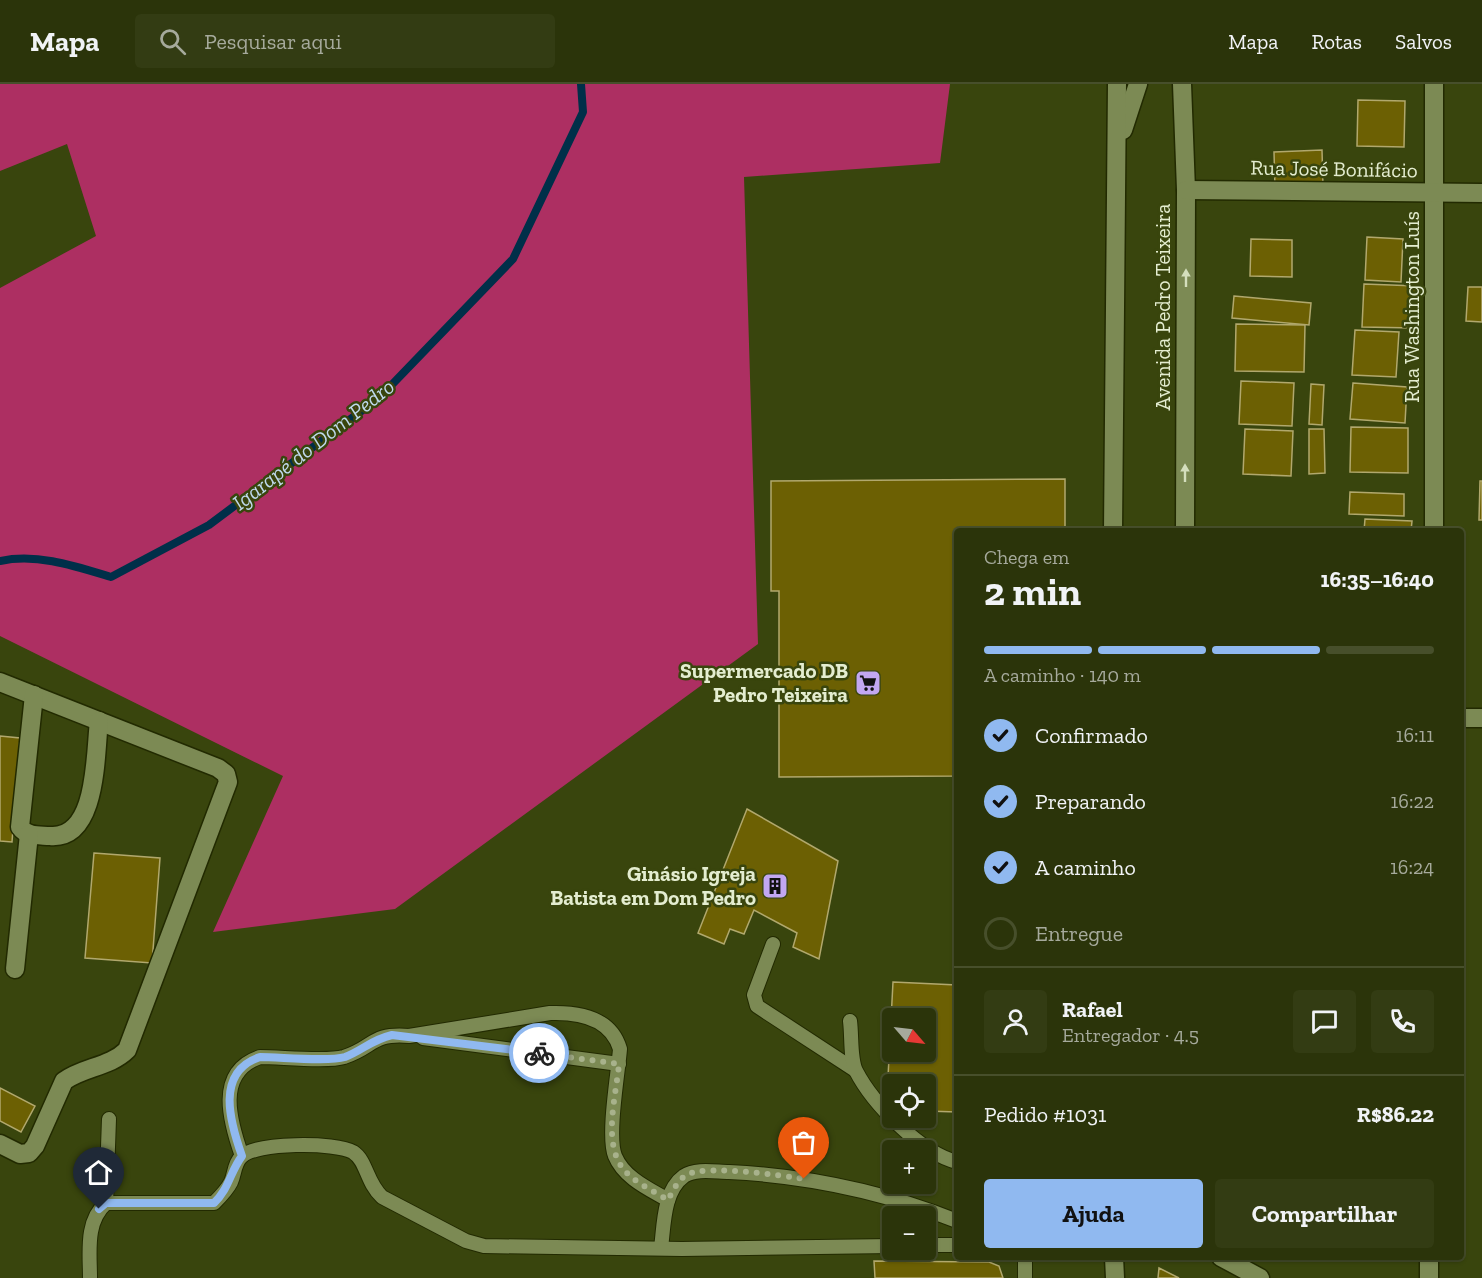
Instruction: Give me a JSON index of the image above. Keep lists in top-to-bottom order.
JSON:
{
  "streets": {
    "street": ["Rua José Bonifácio", "Avenida Pedro Teixeira", "Rua Washington Luís"]
  },
  "crossings": [
    ["Rua José Bonifácio", "Avenida Pedro Teixeira"],
    ["Rua José Bonifácio", "Rua Washington Luís"]
  ],
  "water": ["Igarapé do Dom Pedro"],
  "places": {
    "supermarket": ["Supermercado DB Pedro Teixeira"],
    "building": ["Ginásio Igreja Batista em Dom Pedro"]
  },
  "north": "bottom right",
  "page": {
    "header": "Mapa",
    "search": "Pesquisar aqui",
    "nav": ["Mapa", "Rotas", "Salvos"],
    "heading": ["2 min", "Chega em", "16:35–16:40"],
    "panel": [
      "Rafael",
      "Entregador · 4.5",
      "Pedido #1031",
      "R$86.22"
    ],
    "bar": "A caminho · 140 m",
    "list": [
      ["Confirmado", "16:11"],
      ["Preparando", "16:22"],
      ["A caminho", "16:24"],
      "Entregue"
    ],
    "map_buttons": ["+", "−"],
    "buttons": ["Ajuda", "Compartilhar"]
  }
}
